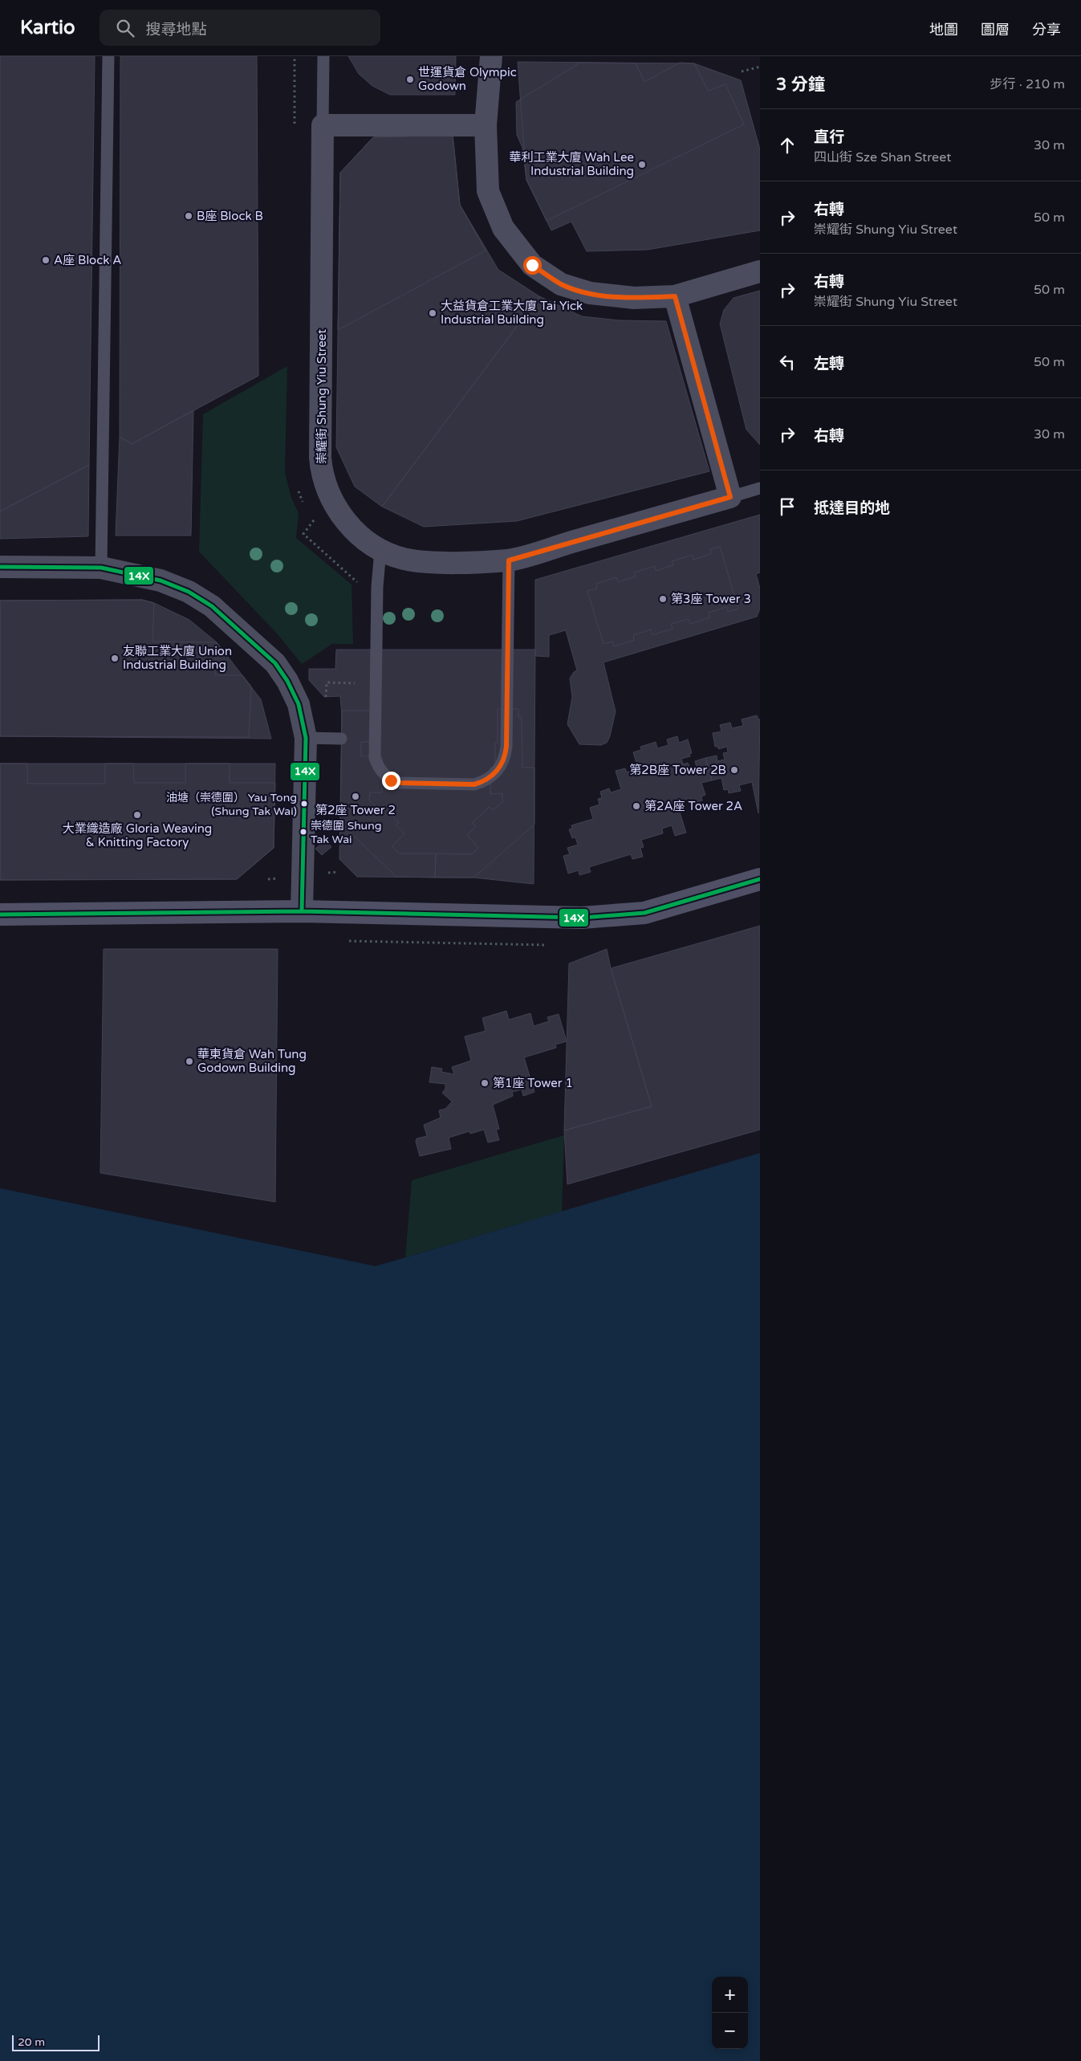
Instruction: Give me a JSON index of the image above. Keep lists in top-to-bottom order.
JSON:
{
  "streets": {
    "street": ["崇耀街 Shung Yiu Street"]
  },
  "places": [
    "世運貨倉 Olympic Godown",
    "華利工業大廈 Wah Lee Industrial Building",
    "B座 Block B",
    "A座 Block A",
    "大益貨倉工業大廈 Tai Yick Industrial Building",
    "第3座 Tower 3",
    "友聯工業大廈 Union Industrial Building",
    "第2B座 Tower 2B",
    "第2座 Tower 2",
    "油塘（崇德圍） Yau Tong (Shung Tak Wai)",
    "第2A座 Tower 2A",
    "大業織造廠 Gloria Weaving & Knitting Factory",
    "崇德圍 Shung Tak Wai",
    "華東貨倉 Wah Tung Godown Building",
    "第1座 Tower 1"
  ],
  "lines": ["transit line 14X"],
  "scale_bar": "20 m",
  "page": {
    "header": "Kartio",
    "search": "搜尋地點",
    "nav": ["地圖", "圖層", "分享"],
    "heading": ["3 分鐘", "步行 · 210 m"],
    "list": [
      ["直行", "四山街 Sze Shan Street", "30 m"],
      ["右轉", "崇耀街 Shung Yiu Street", "50 m"],
      ["右轉", "崇耀街 Shung Yiu Street", "50 m"],
      ["左轉", "50 m"],
      ["右轉", "30 m"],
      "抵達目的地"
    ],
    "map_buttons": ["+", "−"],
    "scale": "20 m"
  }
}
